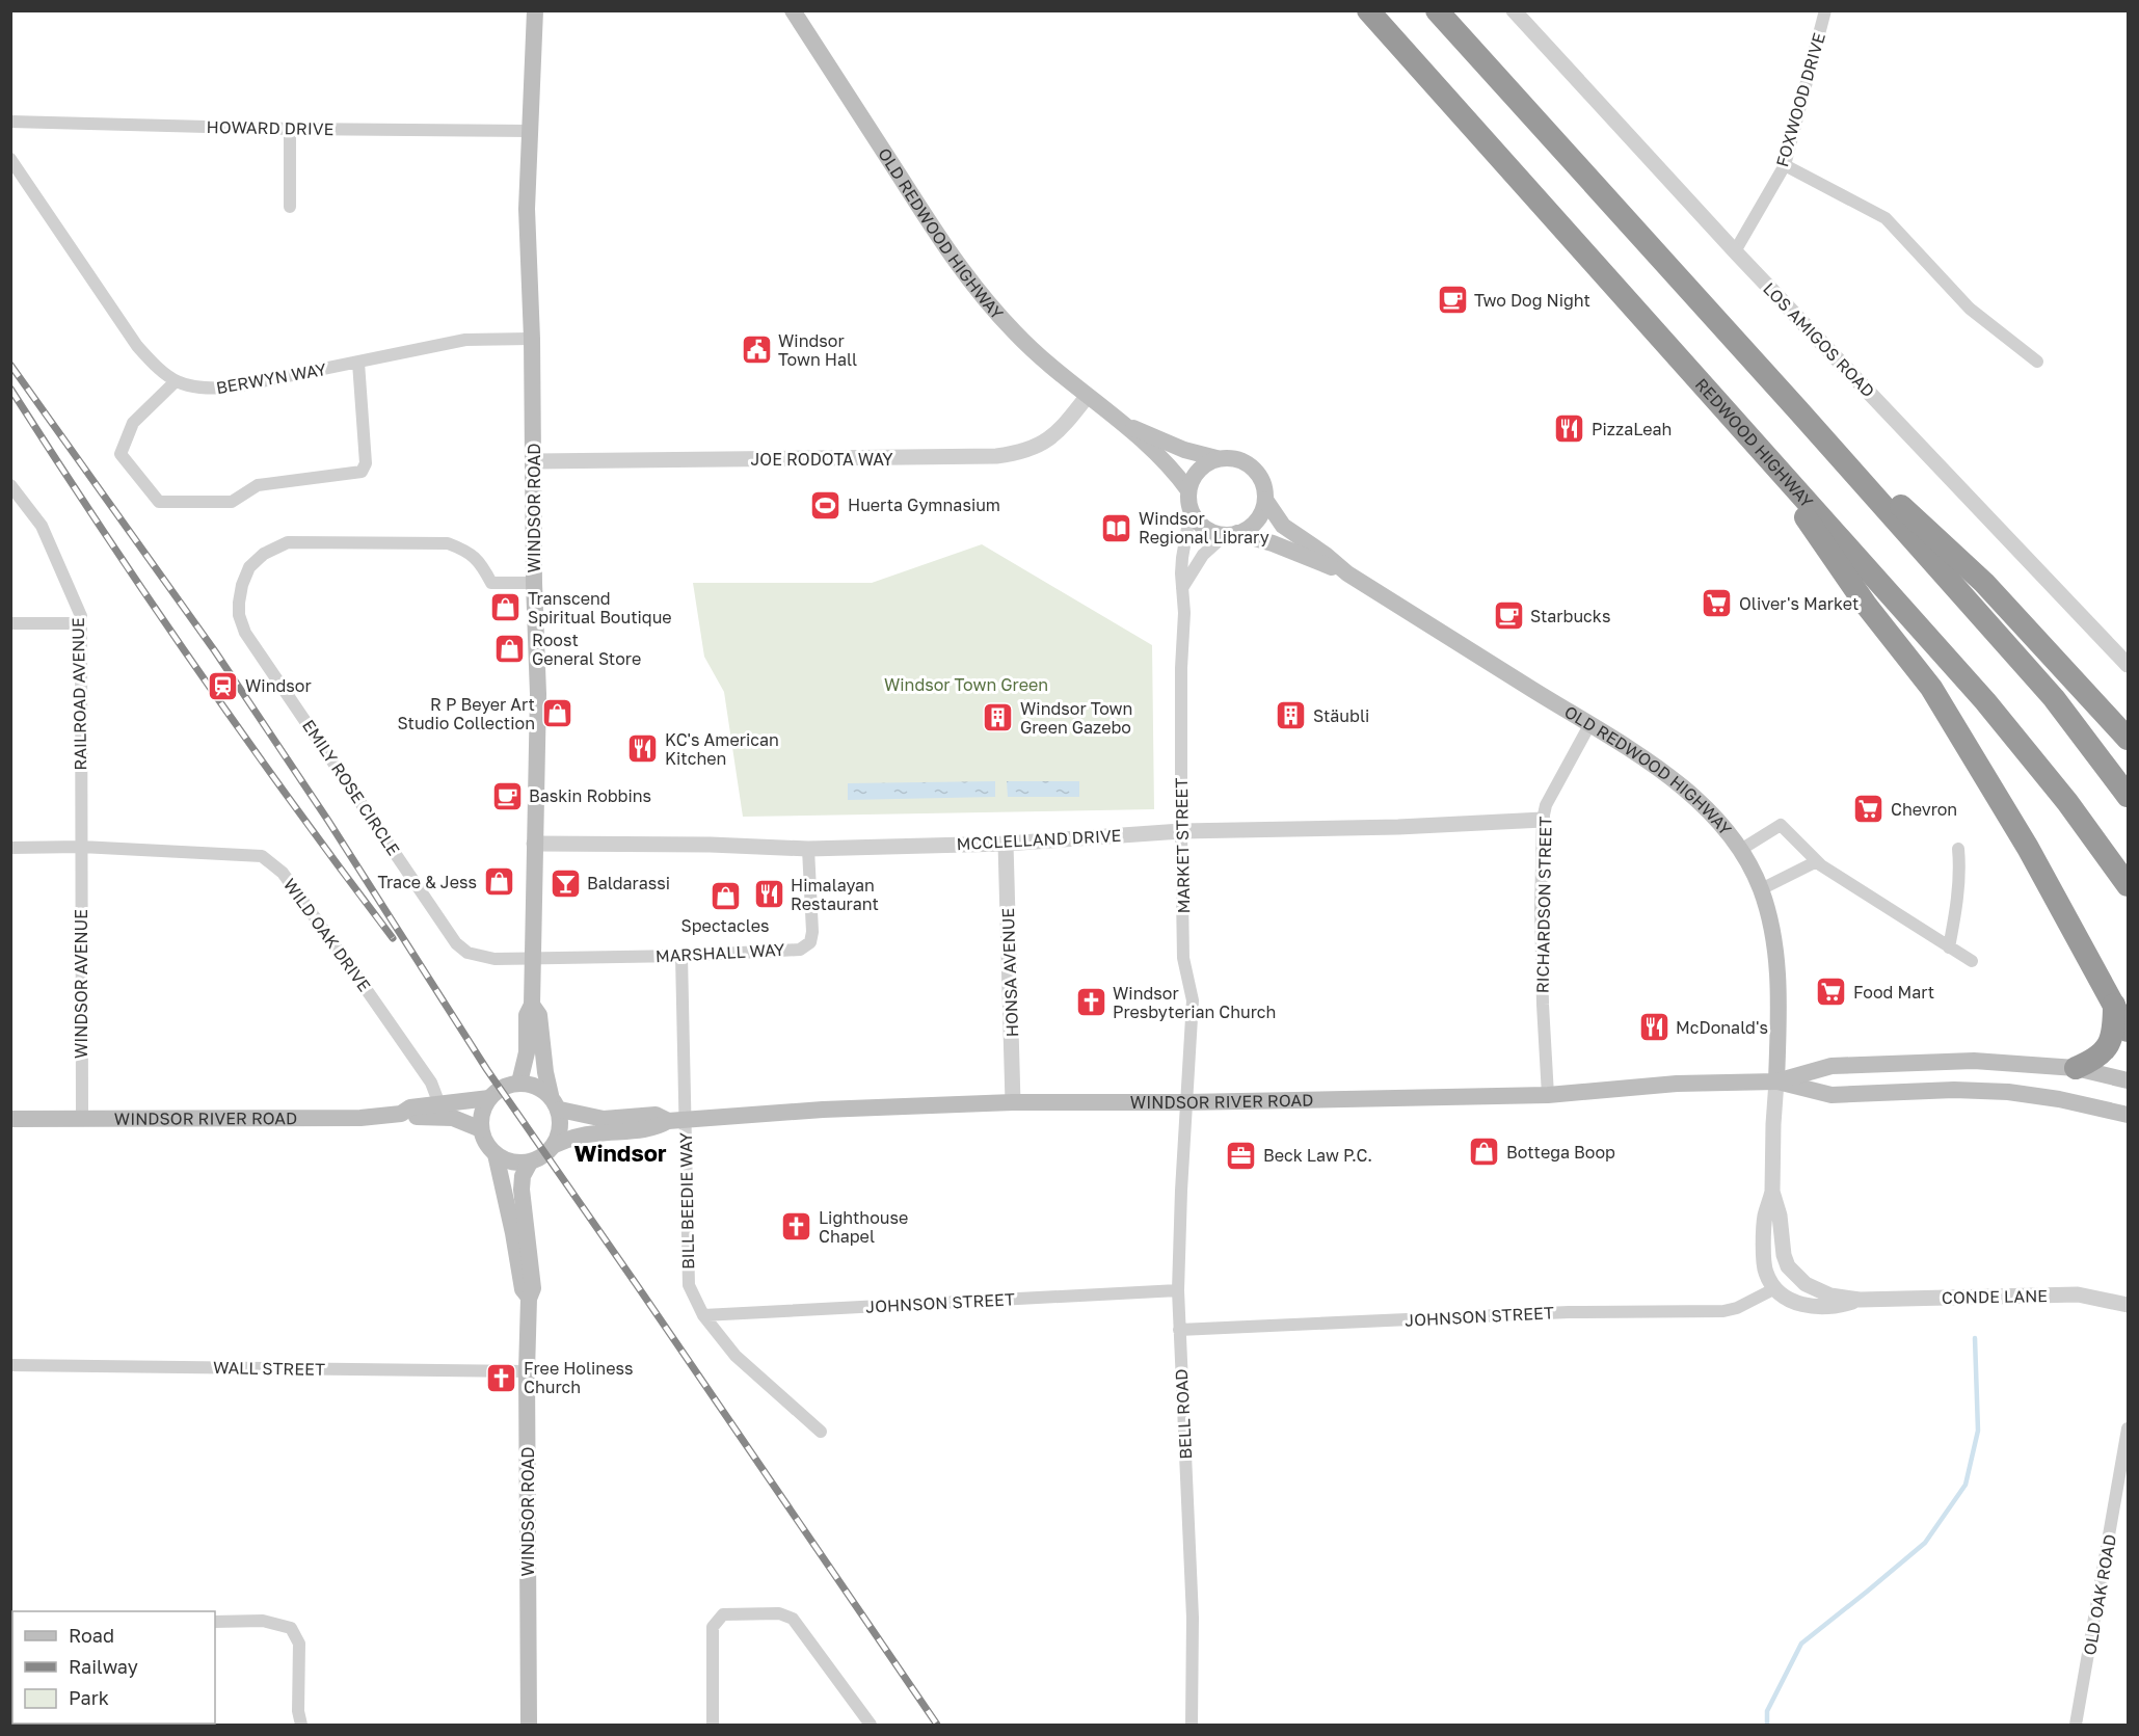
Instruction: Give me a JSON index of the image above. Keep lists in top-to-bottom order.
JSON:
{
  "streets": {
    "highway": ["REDWOOD HIGHWAY"],
    "main road": ["OLD REDWOOD HIGHWAY", "WINDSOR ROAD", "WINDSOR RIVER ROAD"],
    "street": [
      "FOXWOOD DRIVE",
      "HOWARD DRIVE",
      "LOS AMIGOS ROAD",
      "BERWYN WAY",
      "JOE RODOTA WAY",
      "RAILROAD AVENUE",
      "EMILY ROSE CIRCLE",
      "MCCLELLAND DRIVE",
      "MARKET STREET",
      "RICHARDSON STREET",
      "WILD OAK DRIVE",
      "MARSHALL WAY",
      "HONSA AVENUE",
      "WINDSOR AVENUE",
      "BILL BEEDIE WAY",
      "CONDE LANE",
      "JOHNSON STREET",
      "WALL STREET",
      "BELL ROAD",
      "OLD OAK ROAD"
    ]
  },
  "crossings": [
    ["FOXWOOD DRIVE", "LOS AMIGOS ROAD"],
    ["HOWARD DRIVE", "WINDSOR ROAD"],
    ["OLD REDWOOD HIGHWAY", "JOE RODOTA WAY"],
    ["OLD REDWOOD HIGHWAY", "MARKET STREET"],
    ["OLD REDWOOD HIGHWAY", "RICHARDSON STREET"],
    ["OLD REDWOOD HIGHWAY", "WINDSOR RIVER ROAD"],
    ["OLD REDWOOD HIGHWAY", "CONDE LANE"],
    ["BERWYN WAY", "WINDSOR ROAD"],
    ["JOE RODOTA WAY", "WINDSOR ROAD"],
    ["WINDSOR ROAD", "EMILY ROSE CIRCLE"],
    ["WINDSOR ROAD", "MCCLELLAND DRIVE"],
    ["WINDSOR ROAD", "MARSHALL WAY"],
    ["WINDSOR ROAD", "WINDSOR RIVER ROAD"],
    ["WINDSOR ROAD", "WALL STREET"],
    ["RAILROAD AVENUE", "WILD OAK DRIVE"],
    ["RAILROAD AVENUE", "WINDSOR AVENUE"],
    ["EMILY ROSE CIRCLE", "MARSHALL WAY"],
    ["MCCLELLAND DRIVE", "MARKET STREET"],
    ["MCCLELLAND DRIVE", "RICHARDSON STREET"],
    ["MCCLELLAND DRIVE", "MARSHALL WAY"],
    ["MCCLELLAND DRIVE", "HONSA AVENUE"],
    ["MARKET STREET", "WINDSOR RIVER ROAD"],
    ["MARKET STREET", "BELL ROAD"],
    ["RICHARDSON STREET", "WINDSOR RIVER ROAD"],
    ["WILD OAK DRIVE", "WINDSOR AVENUE"],
    ["WILD OAK DRIVE", "WINDSOR RIVER ROAD"],
    ["MARSHALL WAY", "BILL BEEDIE WAY"],
    ["HONSA AVENUE", "WINDSOR RIVER ROAD"],
    ["WINDSOR AVENUE", "WINDSOR RIVER ROAD"],
    ["WINDSOR RIVER ROAD", "BILL BEEDIE WAY"],
    ["WINDSOR RIVER ROAD", "CONDE LANE"],
    ["WINDSOR RIVER ROAD", "BELL ROAD"],
    ["BILL BEEDIE WAY", "JOHNSON STREET"],
    ["CONDE LANE", "JOHNSON STREET"],
    ["JOHNSON STREET", "BELL ROAD"]
  ],
  "districts": ["Windsor"],
  "parks": ["Windsor Town Green"],
  "places": {
    "cafe": ["Two Dog Night", "Starbucks", "Baskin Robbins"],
    "public building": ["Windsor Town Hall"],
    "restaurant": [
      "PizzaLeah",
      "KC's American Kitchen",
      "Himalayan Restaurant",
      "McDonald's"
    ],
    "sports": ["Huerta Gymnasium"],
    "library": ["Windsor Regional Library"],
    "supermarket": ["Oliver's Market", "Chevron", "Food Mart"],
    "shop": [
      "Transcend Spiritual Boutique",
      "Roost General Store",
      "R P Beyer Art Studio Collection",
      "Trace & Jess",
      "Spectacles",
      "Bottega Boop"
    ],
    "station": ["Windsor"],
    "building": ["Stäubli", "Windsor Town Green Gazebo"],
    "bar": ["Baldarassi"],
    "church": ["Windsor Presbyterian Church", "Lighthouse Chapel", "Free Holiness Church"],
    "office": ["Beck Law P.C."]
  },
  "legend": ["Road", "Railway", "Park"]
}
